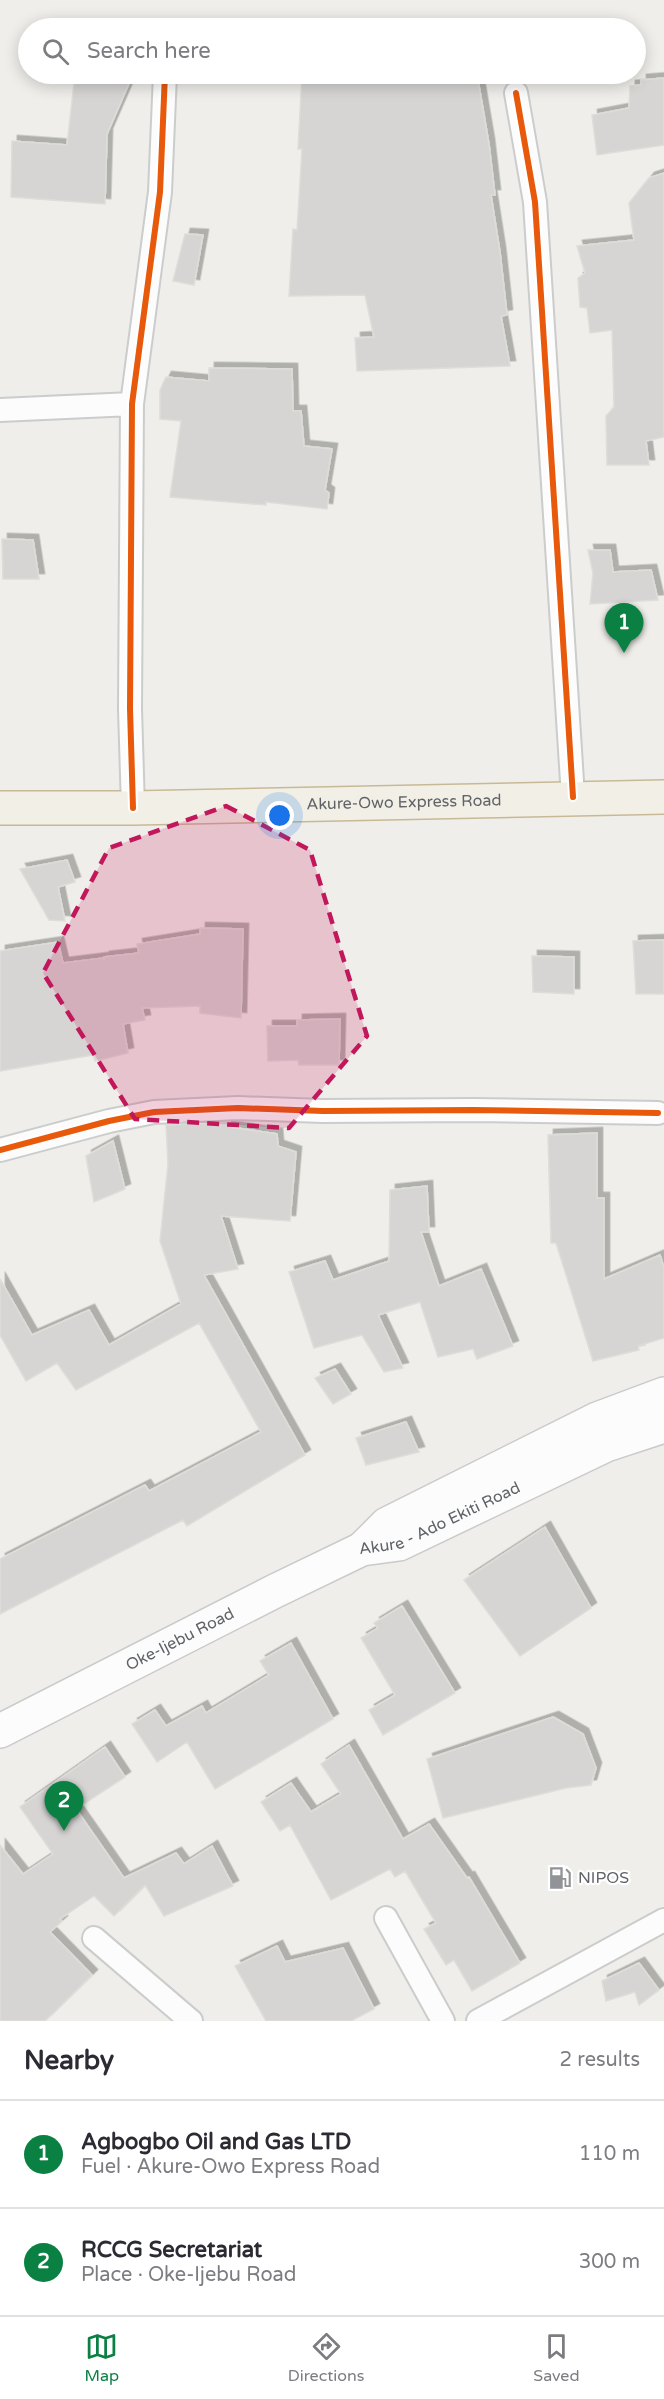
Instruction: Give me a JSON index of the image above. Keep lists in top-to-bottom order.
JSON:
{
  "streets": {
    "highway": ["Akure-Owo Express Road"],
    "main road": ["Akure - Ado Ekiti Road", "Oke-Ijebu Road"]
  },
  "crossings": [
    ["Akure - Ado Ekiti Road", "Oke-Ijebu Road"]
  ],
  "places": {
    "fuel station": ["NIPOS"]
  },
  "page": {
    "search": "Search here",
    "pins": ["1", "2"],
    "heading": ["Nearby", "2 results"],
    "list": [
      {
        "mark": "1",
        "name": "Agbogbo Oil and Gas LTD",
        "note": "Fuel · Akure-Owo Express Road",
        "value": "110 m"
      },
      {
        "mark": "2",
        "name": "RCCG Secretariat",
        "note": "Place · Oke-Ijebu Road",
        "value": "300 m"
      }
    ],
    "nav": ["Map", "Directions", "Saved"]
  }
}
